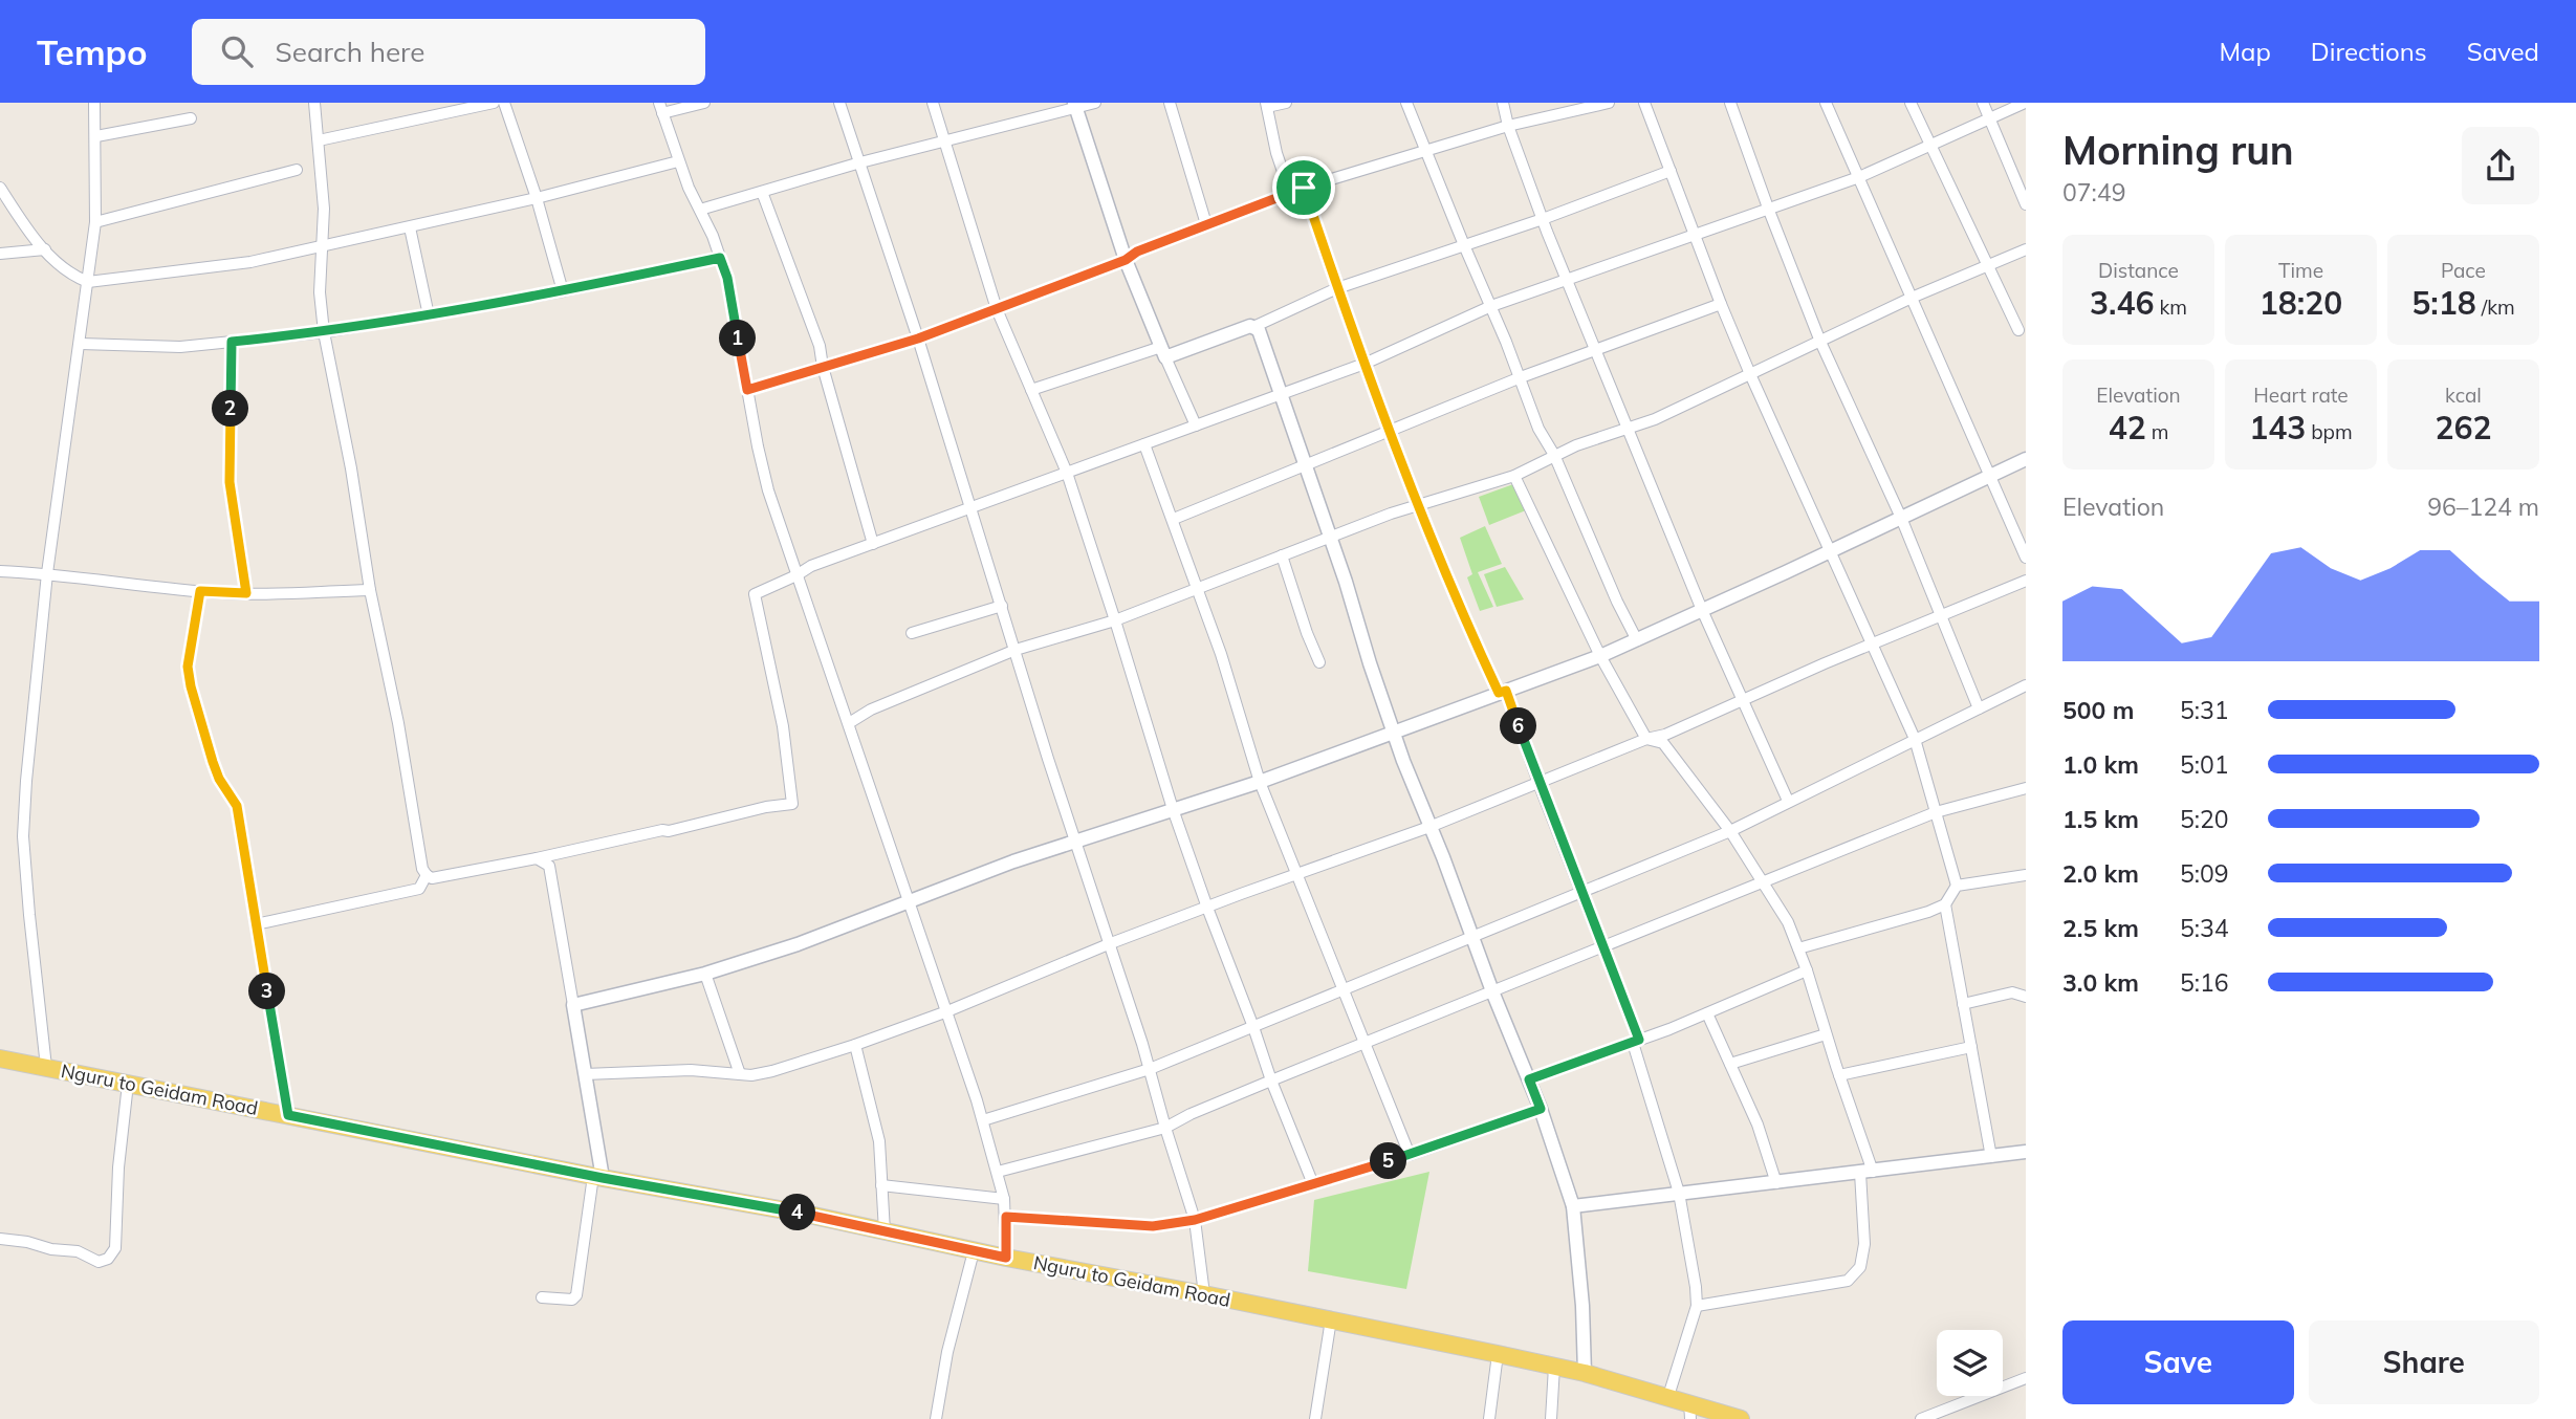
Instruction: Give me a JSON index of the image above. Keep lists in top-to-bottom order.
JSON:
{
  "streets": {
    "main road": ["Nguru to Geidam Road"]
  },
  "page": {
    "header": "Tempo",
    "search": "Search here",
    "nav": ["Map", "Directions", "Saved"],
    "heading": ["Morning run", "07:49"],
    "stats": [
      ["Distance", "3.46 km"],
      ["Time", "18:20"],
      ["Pace", "5:18 /km"],
      ["Elevation", "42 m"],
      ["Heart rate", "143 bpm"],
      ["kcal", "262"]
    ],
    "pins": [
      "1",
      "2",
      "6",
      "3",
      "5",
      "4"
    ],
    "chart": ["Elevation", "96–124 m"],
    "list": [
      {
        "name": "500 m",
        "note": "5:31"
      },
      {
        "name": "1.0 km",
        "note": "5:01"
      },
      {
        "name": "1.5 km",
        "note": "5:20"
      },
      {
        "name": "2.0 km",
        "note": "5:09"
      },
      {
        "name": "2.5 km",
        "note": "5:34"
      },
      {
        "name": "3.0 km",
        "note": "5:16"
      }
    ],
    "buttons": ["Save", "Share"]
  }
}
